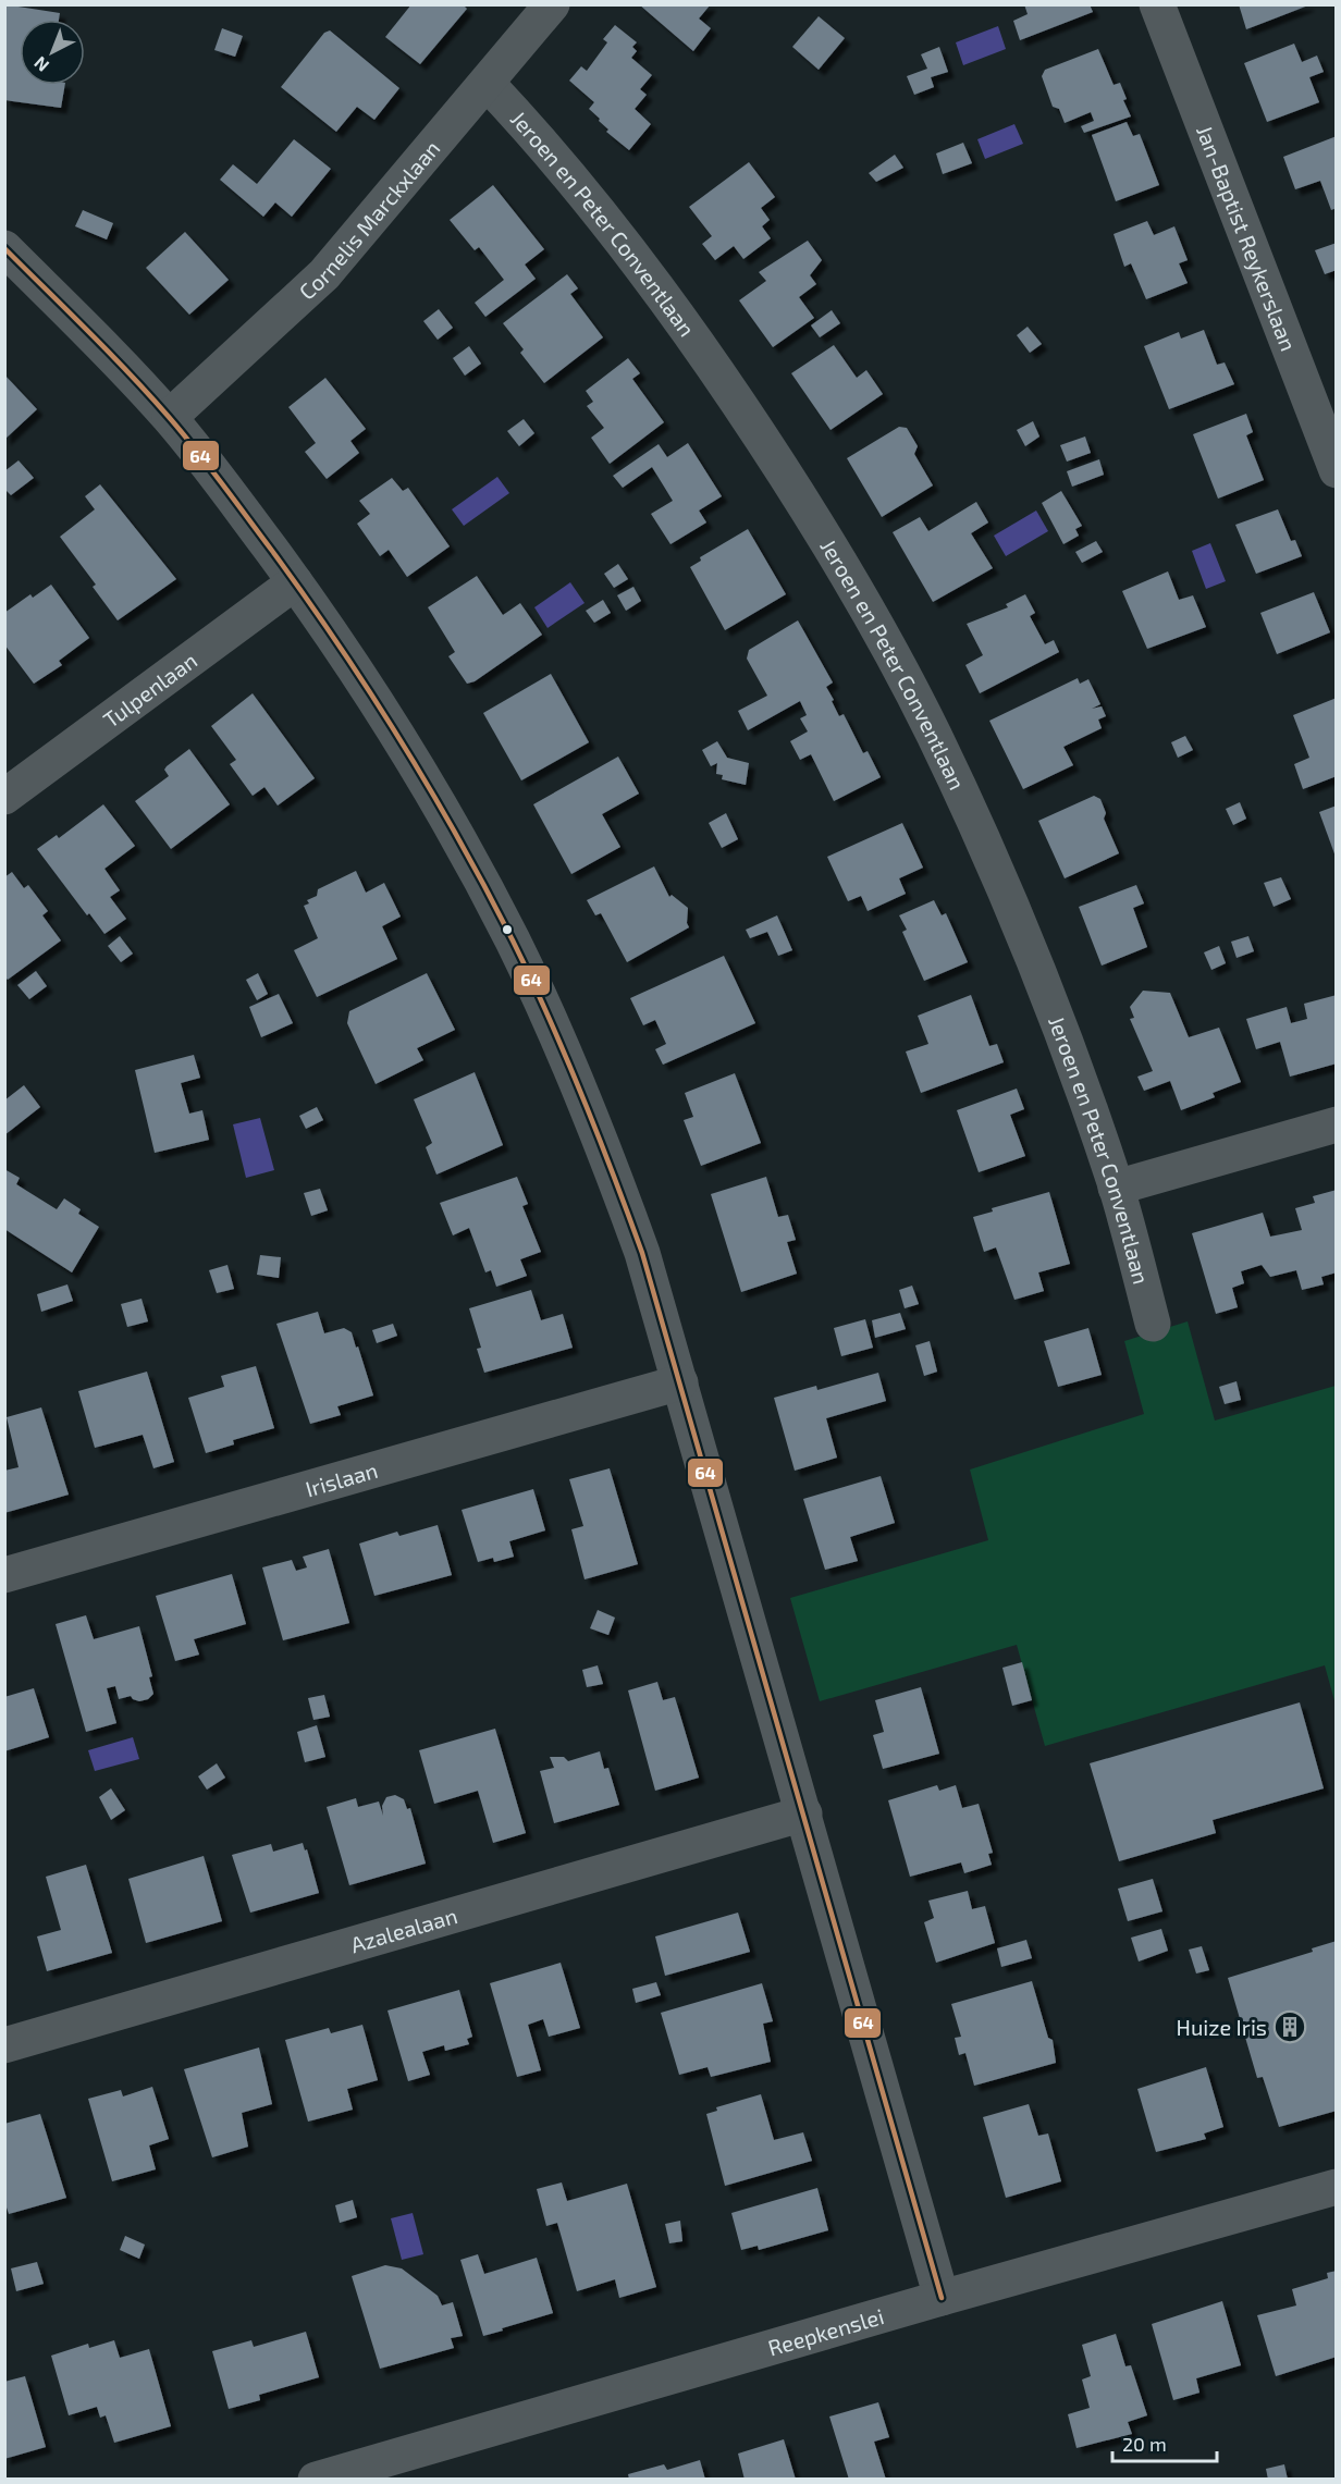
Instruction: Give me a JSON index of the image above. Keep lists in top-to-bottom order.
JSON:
{
  "streets": {
    "street": [
      "Cornelis Marckxlaan",
      "Jeroen en Peter Conventlaan",
      "Jan-Baptist Reykerslaan",
      "Tulpenlaan",
      "Irislaan",
      "Azalealaan",
      "Reepkenslei"
    ]
  },
  "crossings": [
    ["Cornelis Marckxlaan", "Jeroen en Peter Conventlaan"]
  ],
  "places": {
    "building": ["Huize Iris"]
  },
  "lines": ["transit line 64"],
  "scale_bar": "20 m",
  "north": "bottom left"
}
